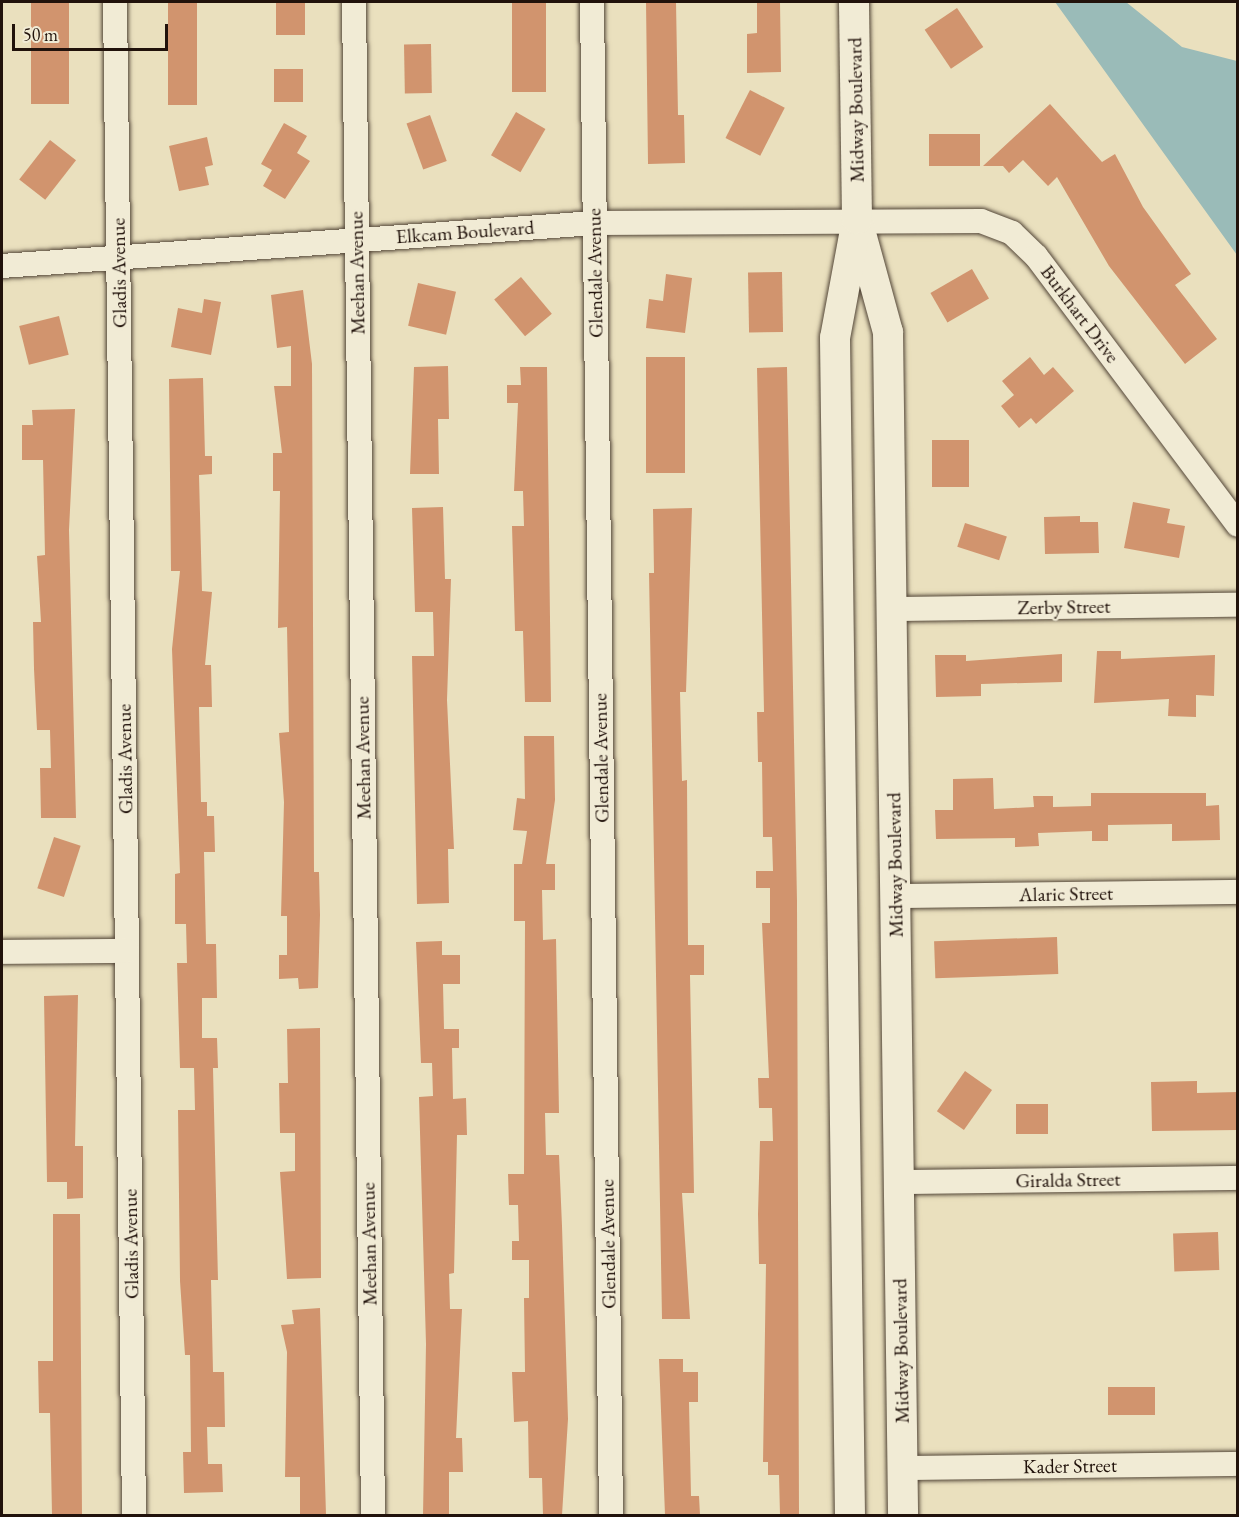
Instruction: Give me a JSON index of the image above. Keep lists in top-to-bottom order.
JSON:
{
  "streets": {
    "street": [
      "Midway Boulevard",
      "Elkcam Boulevard",
      "Gladis Avenue",
      "Meehan Avenue",
      "Glendale Avenue",
      "Burkhart Drive",
      "Zerby Street",
      "Alaric Street",
      "Giralda Street",
      "Kader Street"
    ]
  },
  "crossings": [
    ["Midway Boulevard", "Elkcam Boulevard"],
    ["Midway Boulevard", "Burkhart Drive"],
    ["Midway Boulevard", "Zerby Street"],
    ["Midway Boulevard", "Alaric Street"],
    ["Midway Boulevard", "Giralda Street"],
    ["Midway Boulevard", "Kader Street"],
    ["Elkcam Boulevard", "Gladis Avenue"],
    ["Elkcam Boulevard", "Meehan Avenue"],
    ["Elkcam Boulevard", "Glendale Avenue"],
    ["Elkcam Boulevard", "Burkhart Drive"]
  ],
  "scale_bar": "50 m"
}
